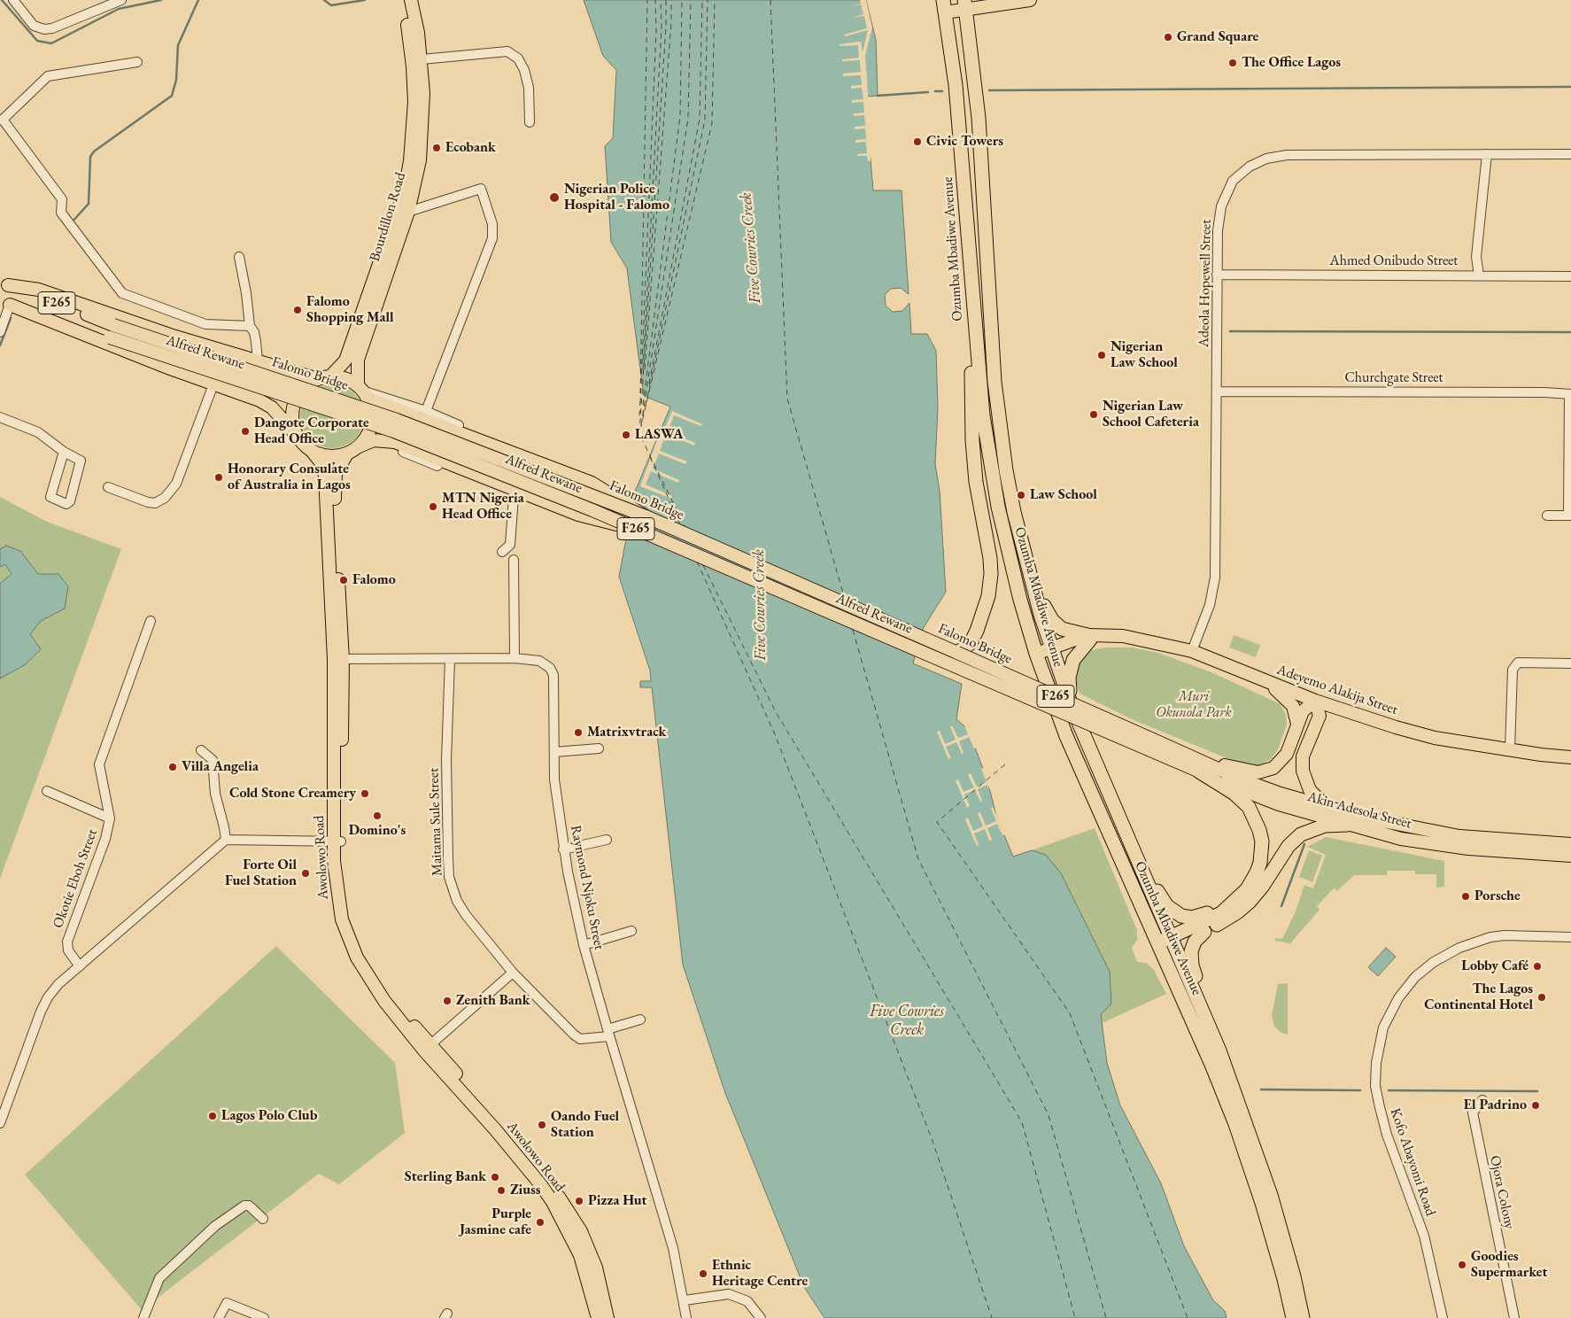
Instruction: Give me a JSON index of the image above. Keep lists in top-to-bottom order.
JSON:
{
  "streets": {
    "highway": ["Ozumba Mbadiwe Avenue"],
    "main road": [
      "Bourdillon Road",
      "F265",
      "Alfred Rewane",
      "Falomo Bridge",
      "Adeyemo Alakija Street",
      "Akin Adesola Street",
      "Awolowo Road"
    ],
    "street": [
      "Ahmed Onibudo Street",
      "Adeola Hopewell Street",
      "Churchgate Street",
      "Maitama Sule Street",
      "Okotie Eboh Street",
      "Raymond Njoku Street",
      "Kofo Abayomi Road",
      "Ojora Colony"
    ]
  },
  "crossings": [
    ["Bourdillon Road", "Awolowo Road"],
    ["Ozumba Mbadiwe Avenue", "Adeyemo Alakija Street"],
    ["Ahmed Onibudo Street", "Adeola Hopewell Street"],
    ["Adeola Hopewell Street", "Churchgate Street"],
    ["Adeola Hopewell Street", "Adeyemo Alakija Street"],
    ["Alfred Rewane", "Falomo Bridge"],
    ["Alfred Rewane", "Akin Adesola Street"],
    ["Falomo Bridge", "Akin Adesola Street"],
    ["Maitama Sule Street", "Raymond Njoku Street"],
    ["Awolowo Road", "Raymond Njoku Street"]
  ],
  "water": ["Five Cowries Creek"],
  "parks": ["Muri Okunola Park"],
  "places": [
    "Grand Square",
    "The Office Lagos",
    "Civic Towers",
    "Ecobank",
    "Nigerian Police Hospital - Falomo",
    "Falomo Shopping Mall",
    "Nigerian Law School",
    "Nigerian Law School Cafeteria",
    "Dangote Corporate Head Office",
    "LASWA",
    "Honorary Consulate of Australia in Lagos",
    "Law School",
    "MTN Nigeria Head Office",
    "Falomo",
    "Matrixvtrack",
    "Villa Angelia",
    "Cold Stone Creamery",
    "Domino's",
    "Forte Oil Fuel Station",
    "Porsche",
    "Lobby Café",
    "The Lagos Continental Hotel",
    "Zenith Bank",
    "El Padrino",
    "Lagos Polo Club",
    "Oando Fuel Station",
    "Sterling Bank",
    "Ziuss",
    "Pizza Hut",
    "Purple Jasmine cafe",
    "Goodies Supermarket",
    "Ethnic Heritage Centre"
  ]
}
